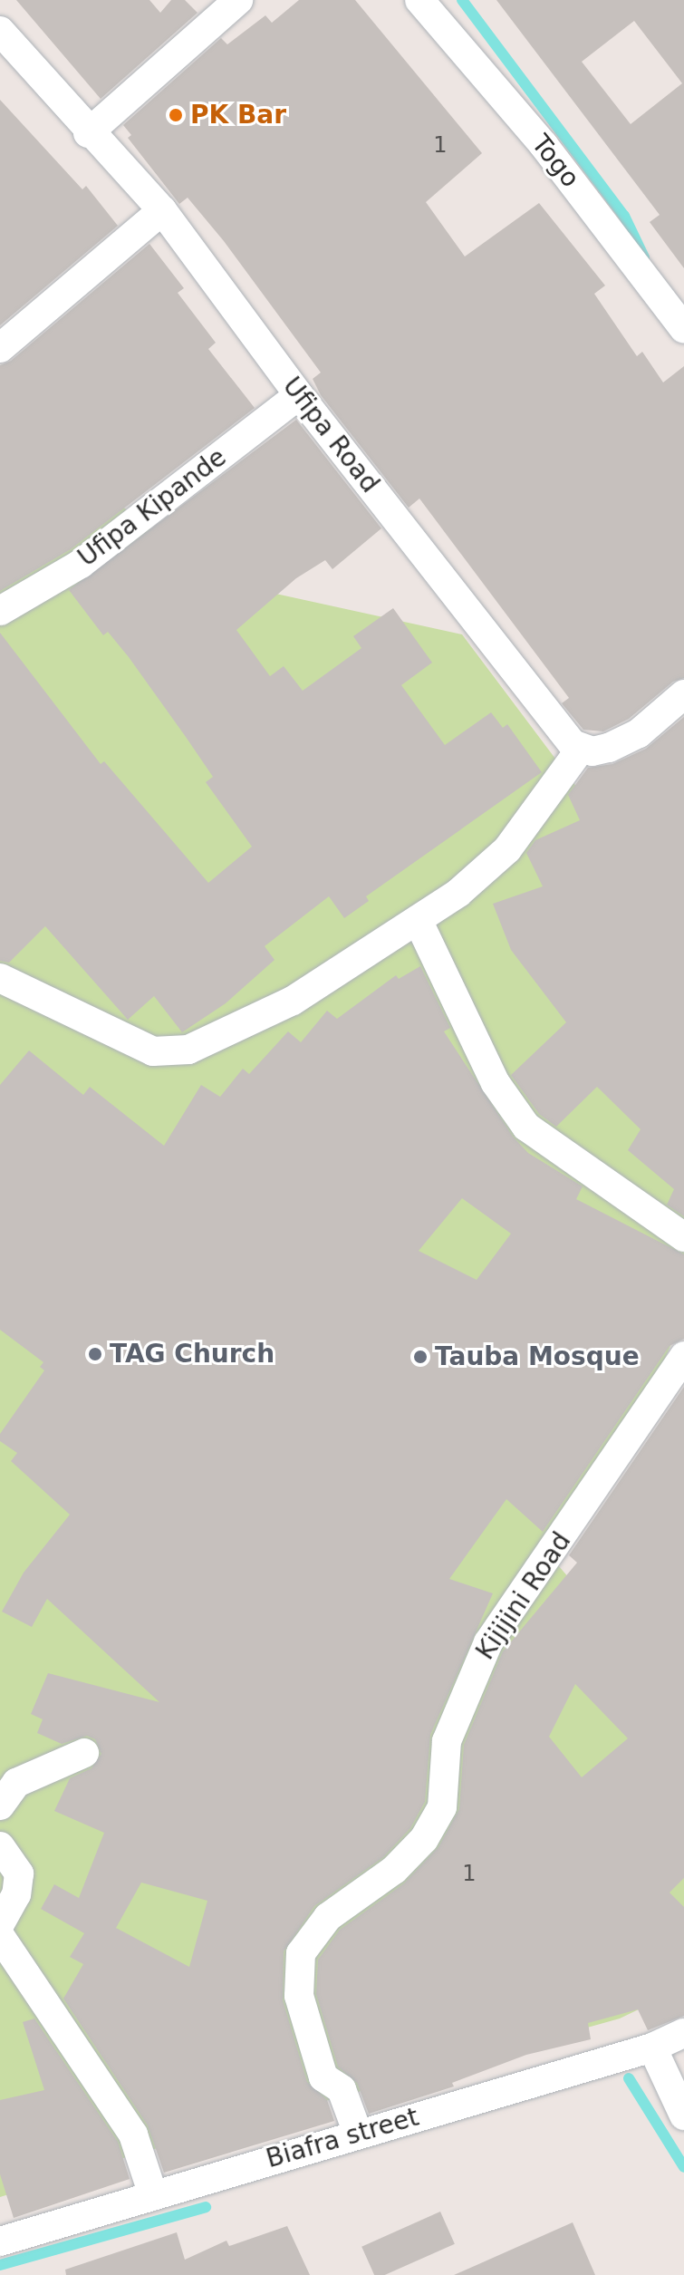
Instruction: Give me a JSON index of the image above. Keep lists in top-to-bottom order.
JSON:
{
  "streets": {
    "street": [
      "Togo",
      "Ufipa Road",
      "Ufipa Kipande",
      "Kijijini Road",
      "Biafra street"
    ]
  },
  "crossings": [
    ["Ufipa Road", "Ufipa Kipande"],
    ["Kijijini Road", "Biafra street"]
  ],
  "places": ["PK Bar", "TAG Church", "Tauba Mosque"],
  "house_numbers": ["1", "1"]
}
